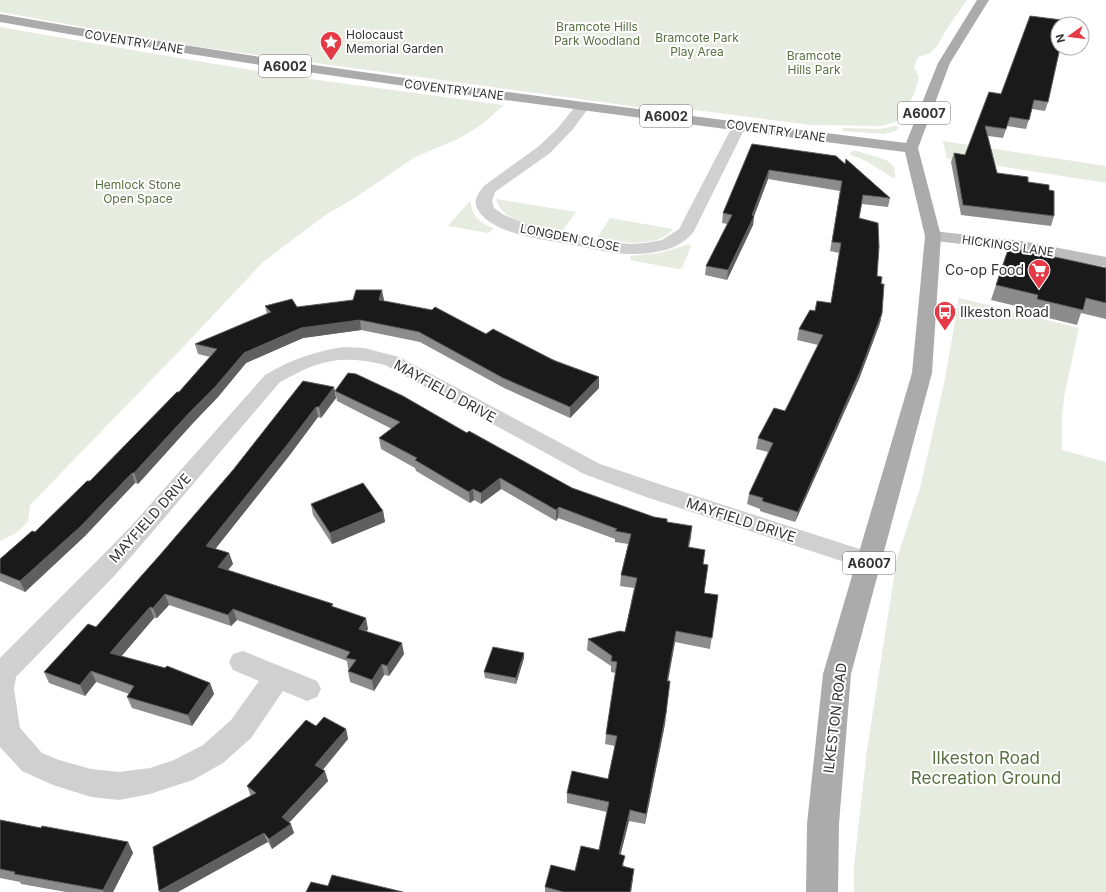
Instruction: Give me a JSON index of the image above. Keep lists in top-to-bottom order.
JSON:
{
  "streets": {
    "main road": [
      "COVENTRY LANE",
      "A6002",
      "A6007",
      "HICKINGS LANE",
      "ILKESTON ROAD"
    ],
    "street": ["LONGDEN CLOSE", "MAYFIELD DRIVE"]
  },
  "crossings": [
    ["COVENTRY LANE", "A6007"],
    ["COVENTRY LANE", "LONGDEN CLOSE"],
    ["COVENTRY LANE", "ILKESTON ROAD"],
    ["A6007", "ILKESTON ROAD"],
    ["HICKINGS LANE", "ILKESTON ROAD"],
    ["MAYFIELD DRIVE", "ILKESTON ROAD"]
  ],
  "parks": [
    "Bramcote Hills Park Woodland",
    "Bramcote Park Play Area",
    "Bramcote Hills Park",
    "Hemlock Stone Open Space",
    "Ilkeston Road Recreation Ground"
  ],
  "places": {
    "place": ["Holocaust Memorial Garden"],
    "supermarket": ["Co-op Food"],
    "bus stop": ["Ilkeston Road"]
  },
  "north": "left"
}
